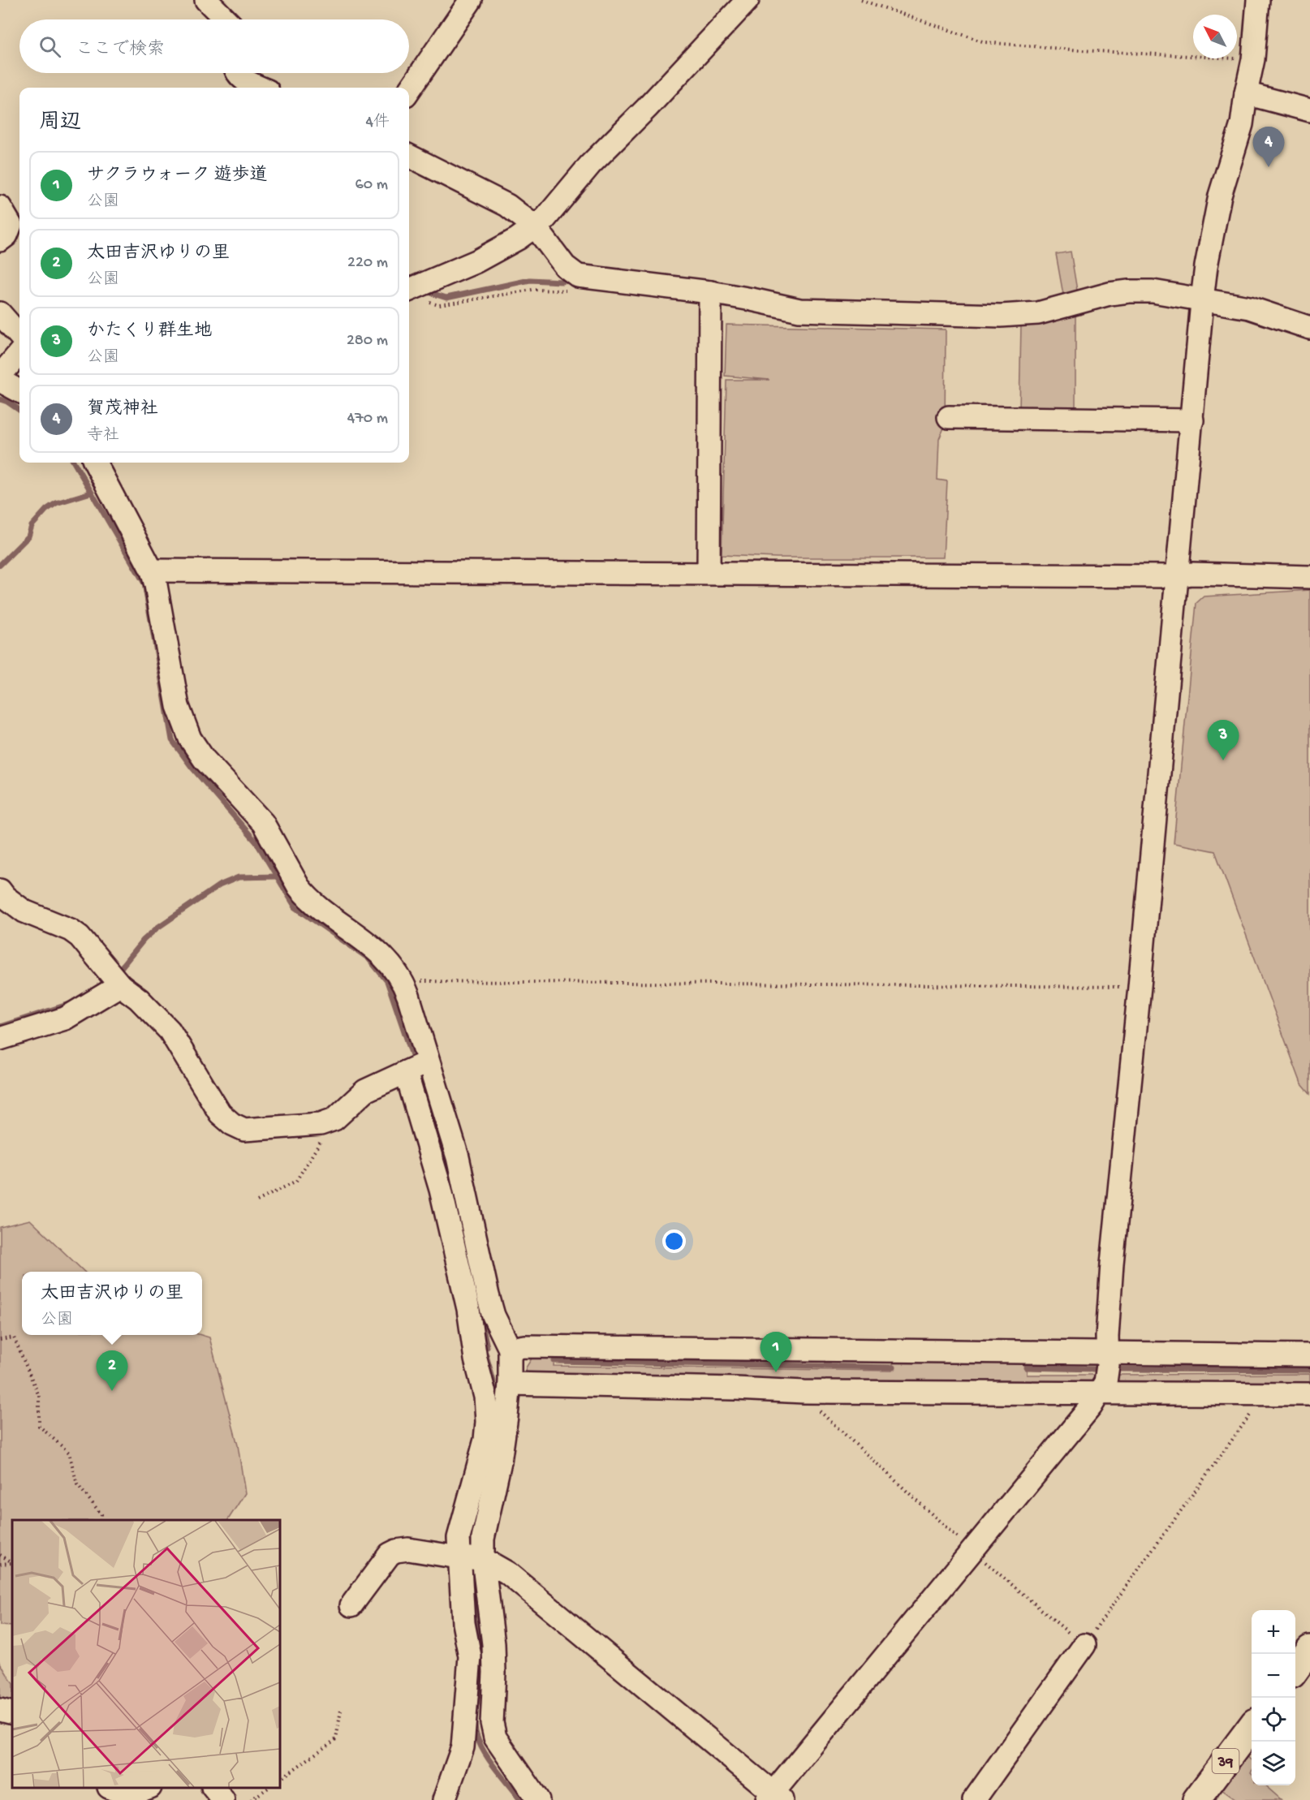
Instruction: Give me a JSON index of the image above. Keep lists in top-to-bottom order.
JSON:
{
  "streets": {
    "main road": ["39"]
  },
  "north": "top left",
  "page": {
    "search": "ここで検索",
    "heading": ["周辺", "4件"],
    "pins": [
      "4",
      "3",
      "1",
      "2"
    ],
    "list": [
      {
        "mark": "1",
        "name": "サクラウォーク 遊歩道",
        "note": "公園",
        "value": "60 m"
      },
      {
        "mark": "2",
        "name": "太田吉沢ゆりの里",
        "note": "公園",
        "value": "220 m"
      },
      {
        "mark": "3",
        "name": "かたくり群生地",
        "note": "公園",
        "value": "280 m"
      },
      {
        "mark": "4",
        "name": "賀茂神社",
        "note": "寺社",
        "value": "470 m"
      }
    ],
    "popup": ["太田吉沢ゆりの里", "公園"],
    "map_buttons": ["+", "−"]
  }
}
